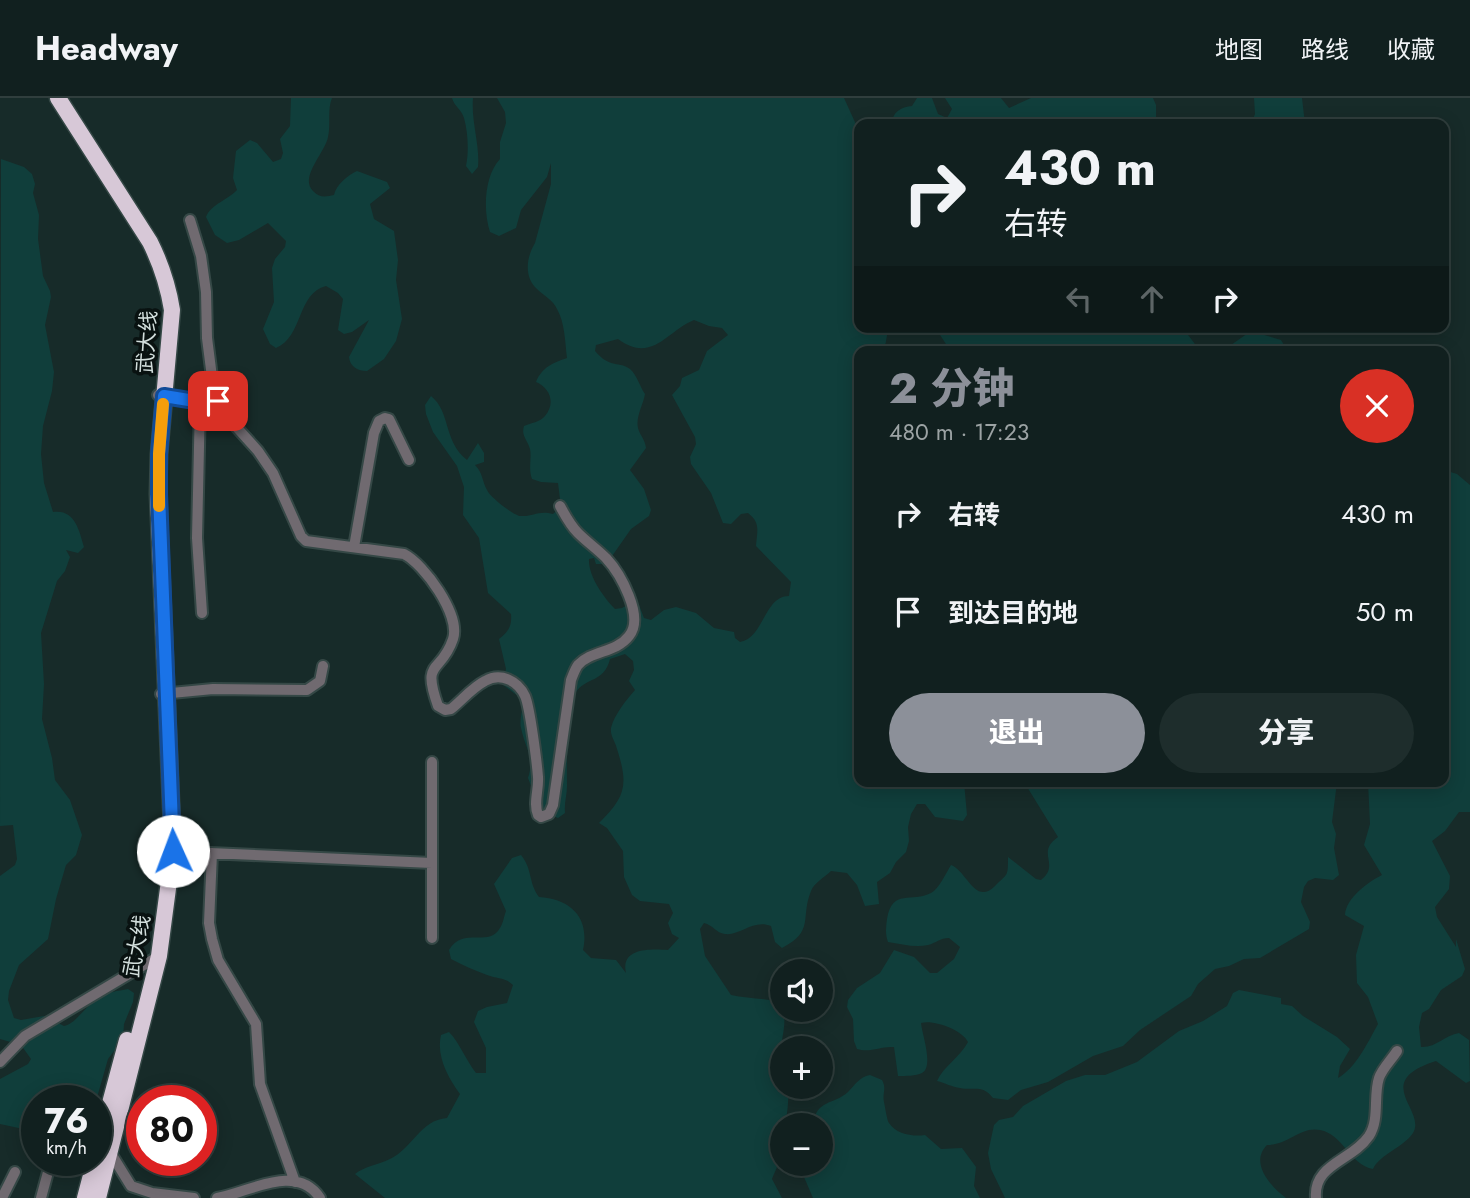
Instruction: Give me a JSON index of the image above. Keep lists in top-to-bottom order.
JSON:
{
  "streets": {
    "highway": ["武大线"]
  },
  "page": {
    "header": "Headway",
    "nav": ["地图", "路线", "收藏"],
    "turn": ["430 m", "右转"],
    "heading": ["2 分钟", "480 m · 17:23"],
    "list": [
      {
        "name": "右转",
        "value": "430 m"
      },
      {
        "name": "到达目的地",
        "value": "50 m"
      }
    ],
    "buttons": ["退出", "分享"],
    "map_buttons": ["+", "−"],
    "speed": "76 km/h",
    "limit": "80"
  }
}
